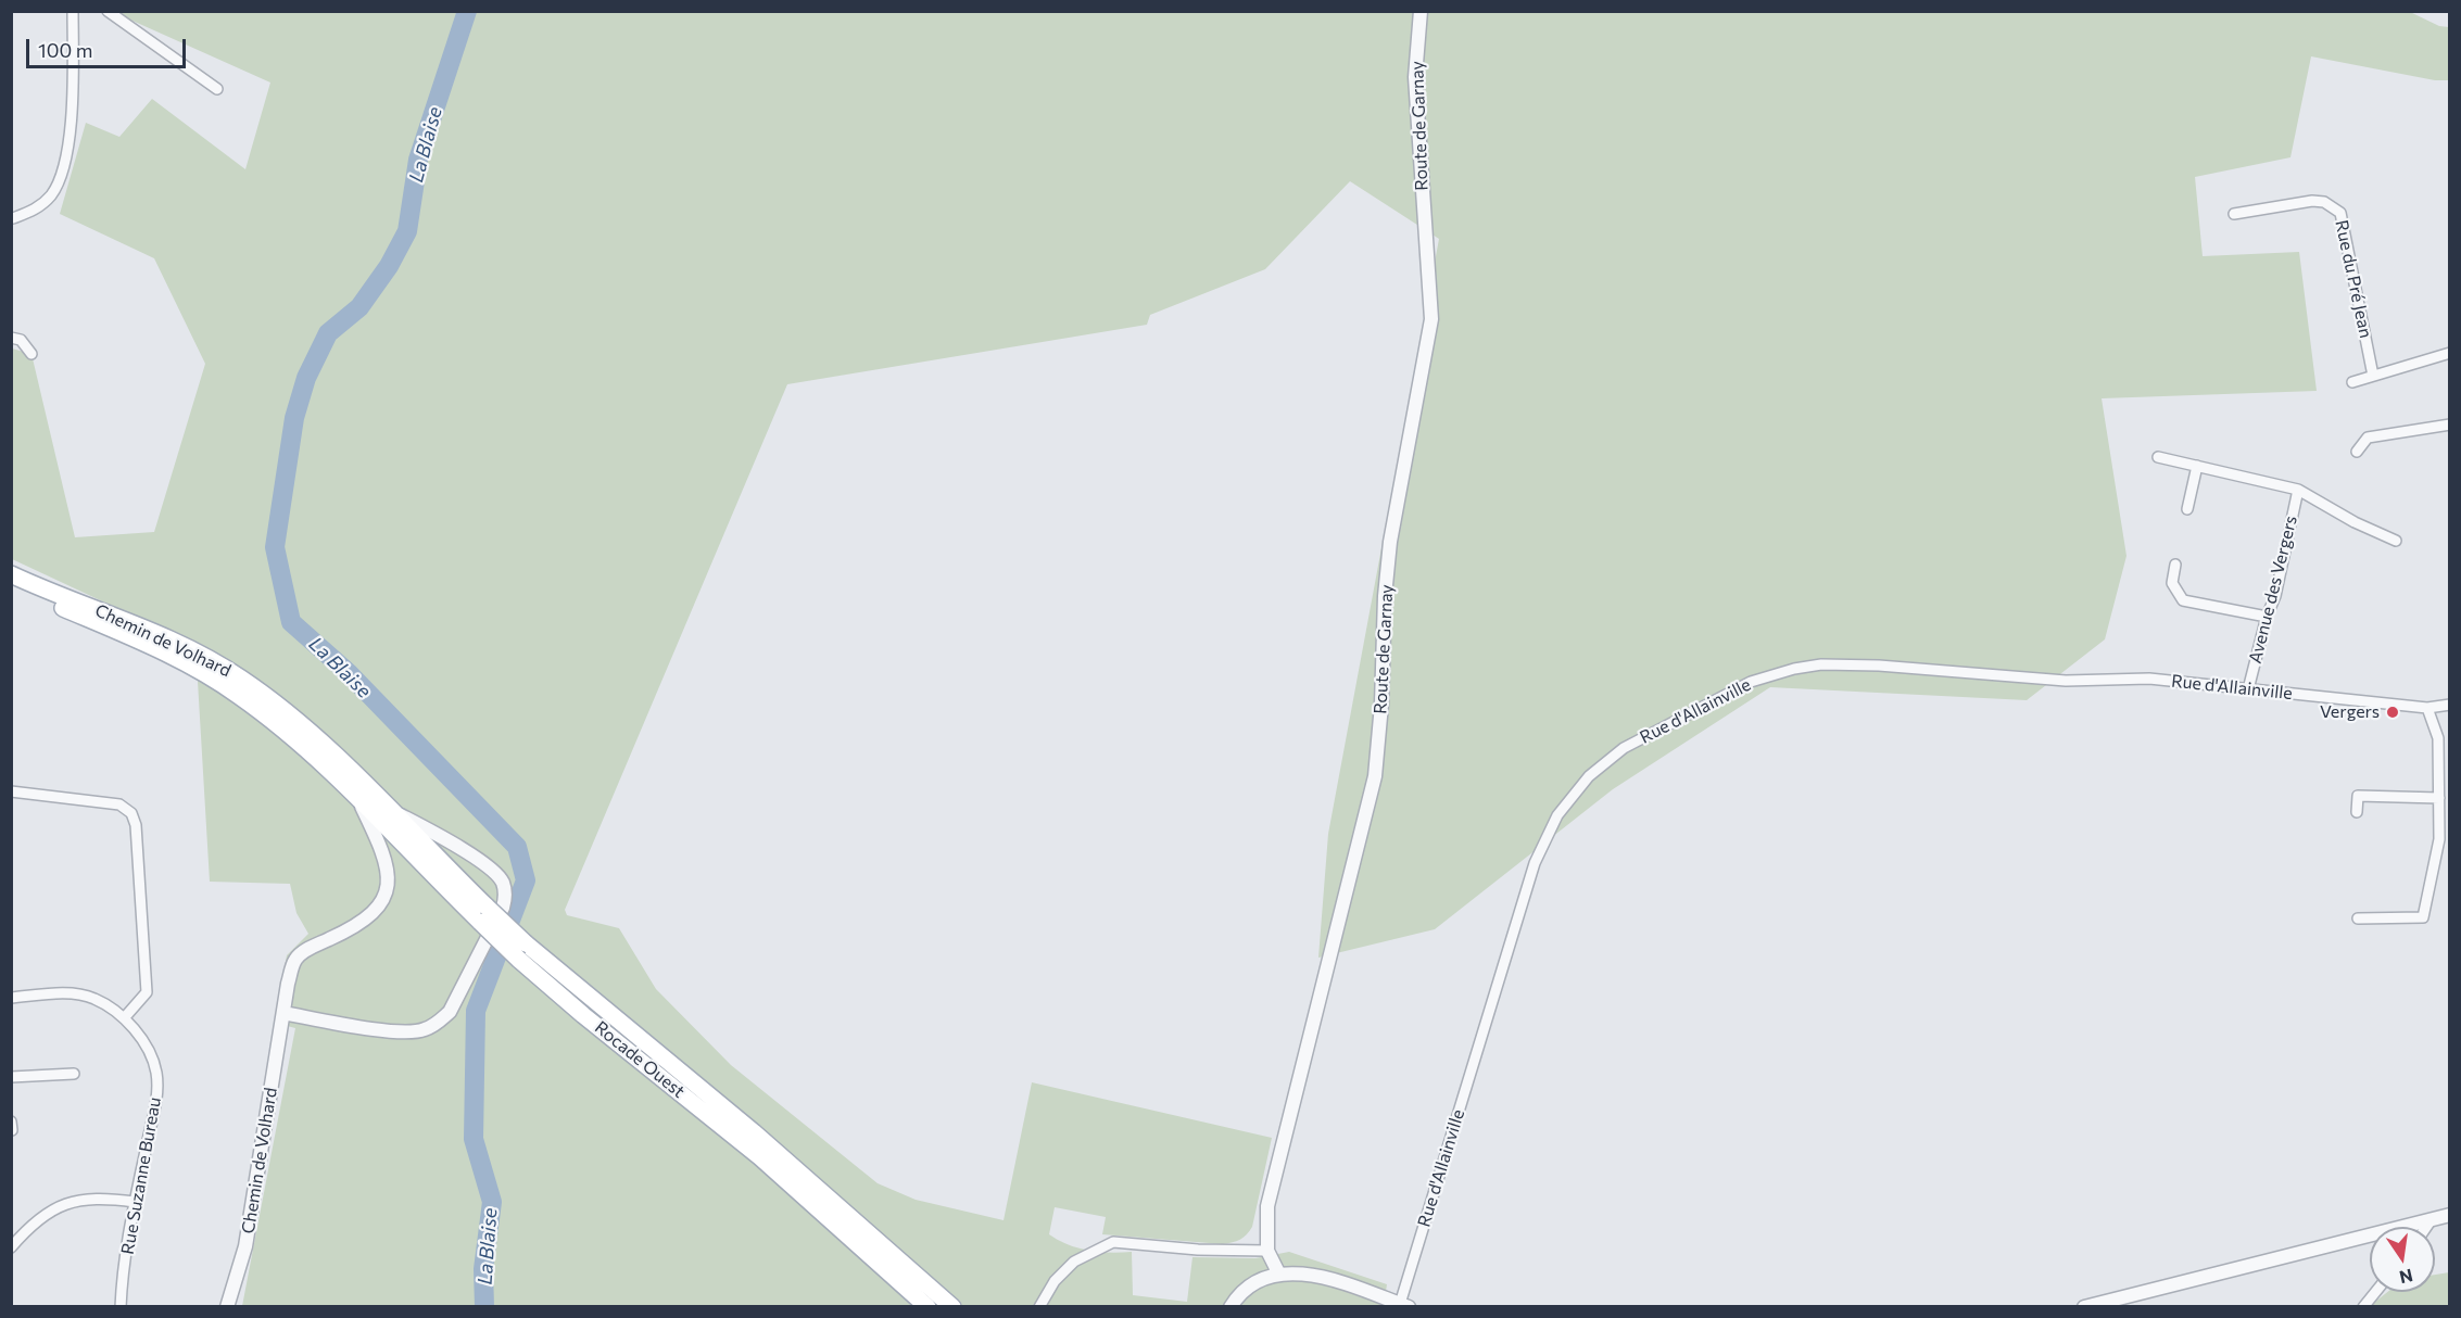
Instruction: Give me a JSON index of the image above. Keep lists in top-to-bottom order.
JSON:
{
  "streets": {
    "main road": ["Chemin de Volhard", "Rocade Ouest"],
    "street": [
      "Route de Garnay",
      "Rue du Pré Jean",
      "Avenue des Vergers",
      "Rue d'Allainville",
      "Rue Suzanne Bureau"
    ]
  },
  "crossings": [
    ["Avenue des Vergers", "Rue d'Allainville"],
    ["Chemin de Volhard", "Rocade Ouest"]
  ],
  "water": ["La Blaise"],
  "places": ["Vergers"],
  "scale_bar": "100 m",
  "north": "bottom"
}
